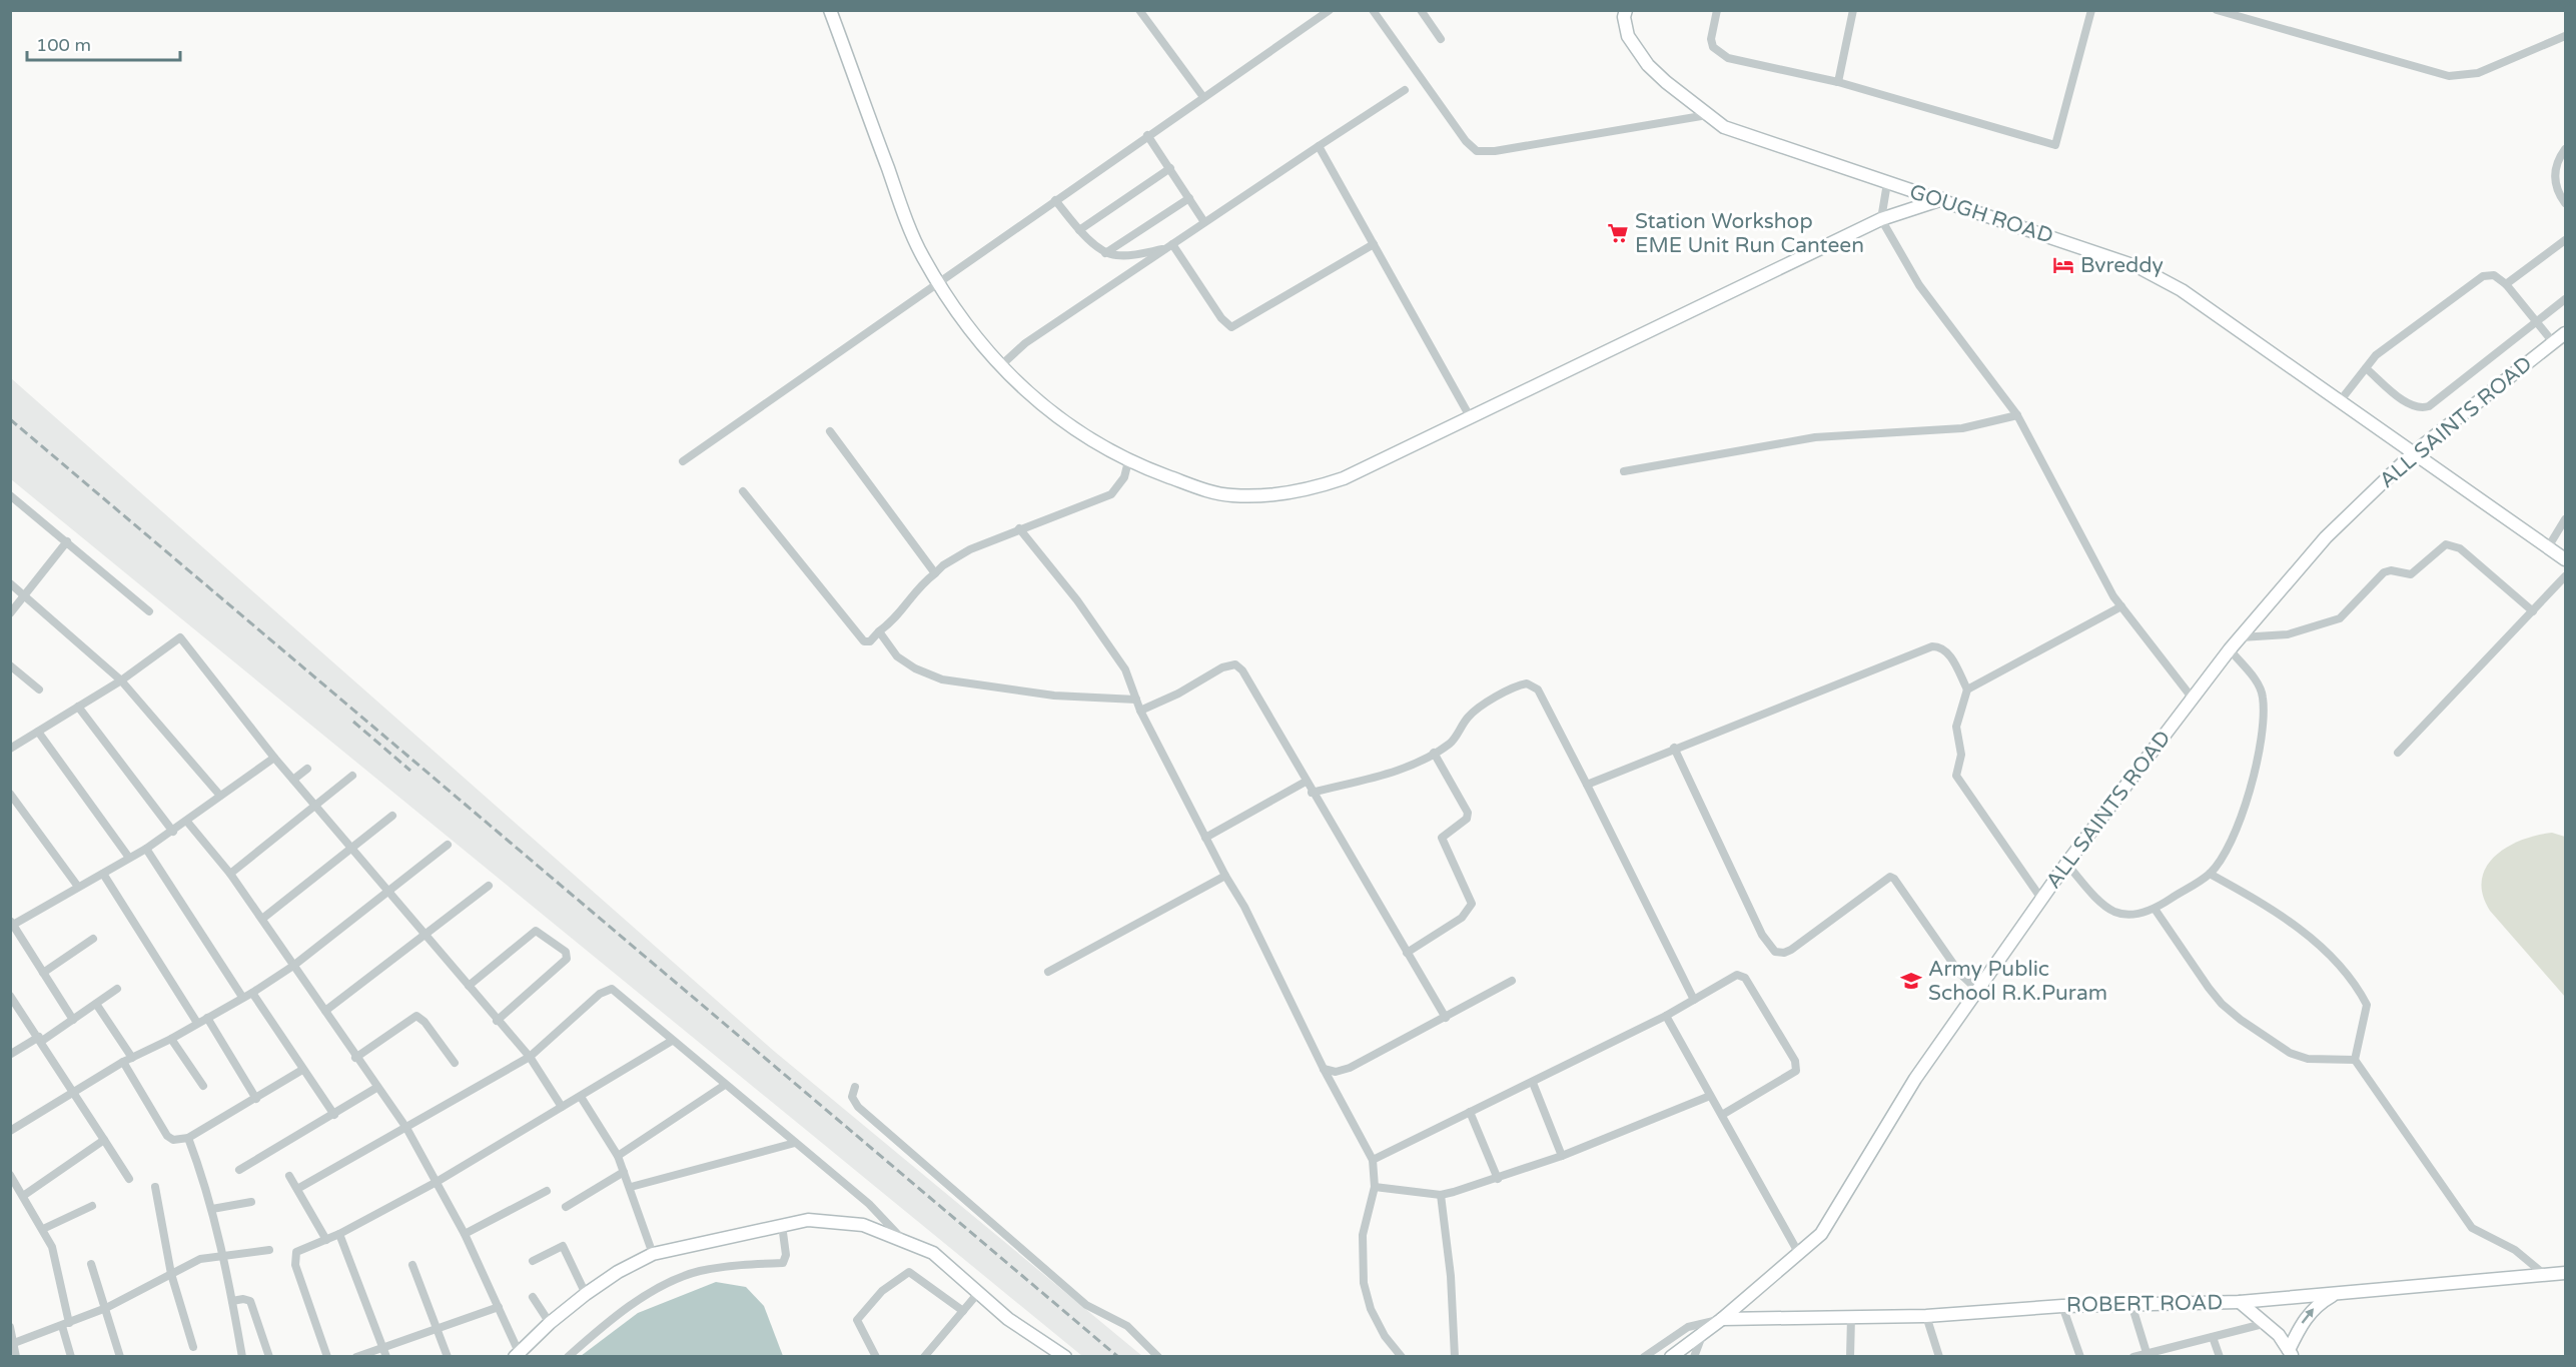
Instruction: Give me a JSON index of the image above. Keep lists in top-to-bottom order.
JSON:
{
  "streets": {
    "street": ["GOUGH ROAD", "ALL SAINTS ROAD", "ROBERT ROAD"]
  },
  "crossings": [
    ["GOUGH ROAD", "ALL SAINTS ROAD"],
    ["ALL SAINTS ROAD", "ROBERT ROAD"]
  ],
  "places": {
    "supermarket": ["Station Workshop EME Unit Run Canteen"],
    "hotel": ["Bvreddy"],
    "school or university": ["Army Public School R.K.Puram"]
  },
  "scale_bar": "100 m"
}
